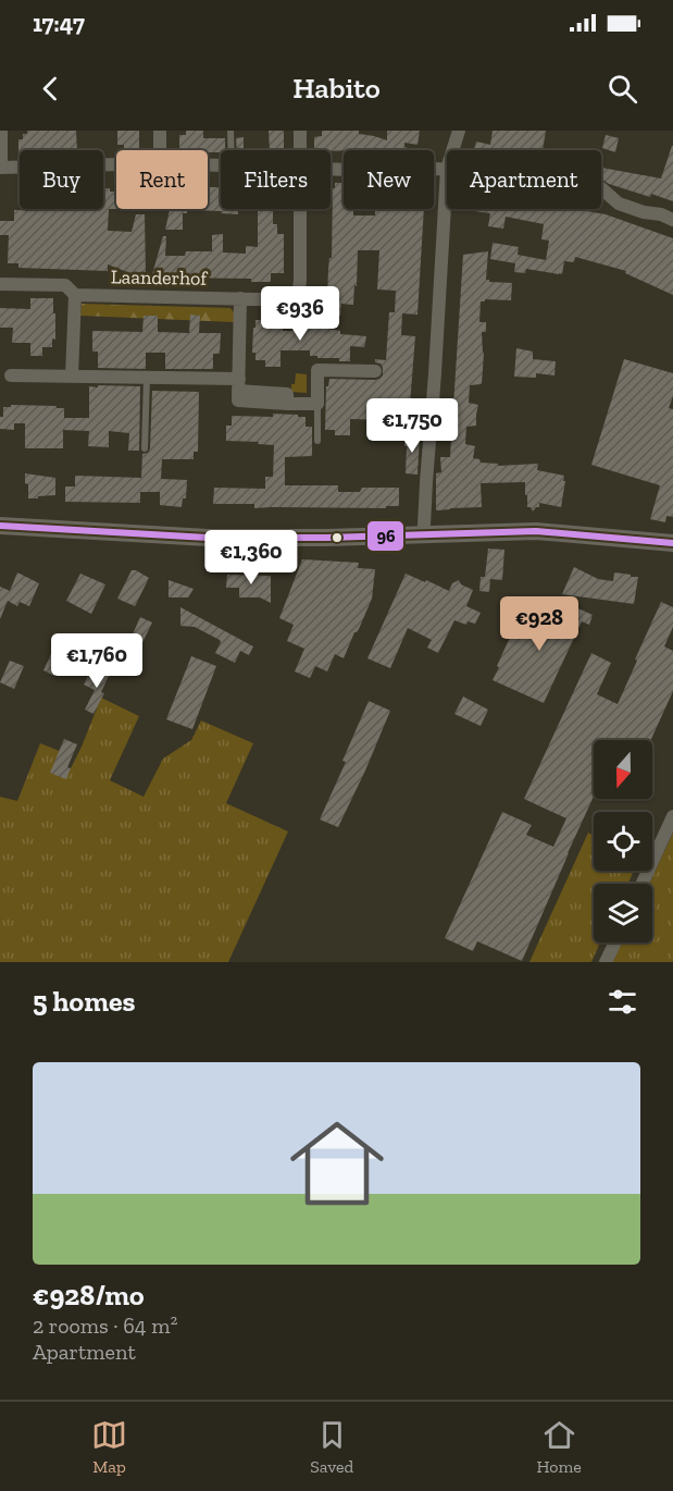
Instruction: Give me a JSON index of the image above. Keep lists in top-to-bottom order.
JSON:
{
  "streets": {
    "street": ["Laanderhof"]
  },
  "lines": ["transit line 96"],
  "north": "bottom",
  "page": {
    "status": "17:47",
    "header": "Habito",
    "chip": [
      "Buy",
      "Rent",
      "Filters",
      "New",
      "Apartment"
    ],
    "price": [
      "€936",
      "€1,750",
      "€1,360",
      "€928",
      "€1,760"
    ],
    "heading": "5 homes",
    "list": [
      {
        "name": "€928/mo",
        "note": "2 rooms · 64 m² · Apartment"
      }
    ],
    "tabs": ["Map", "Saved", "Home"]
  }
}
